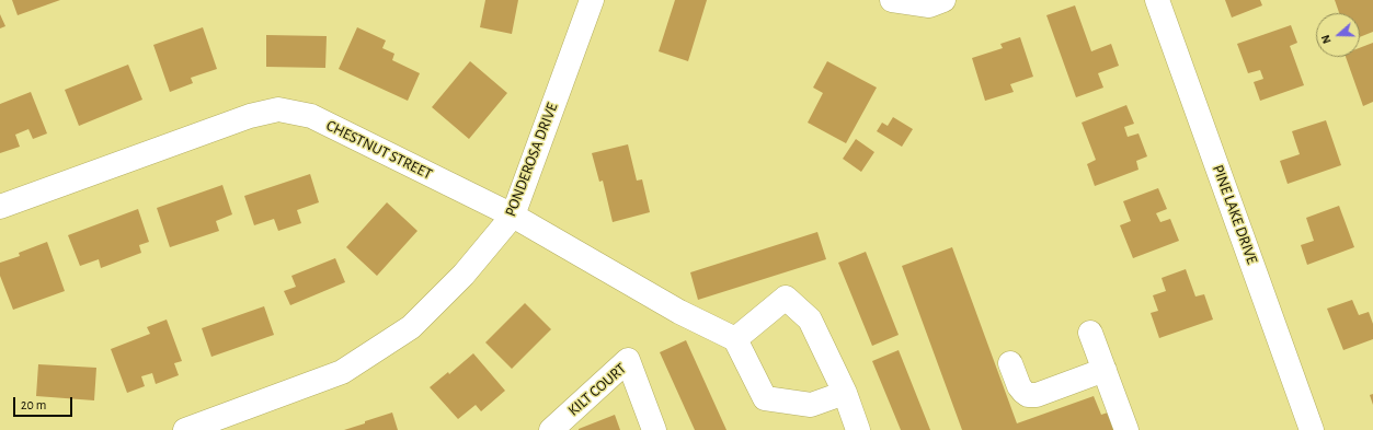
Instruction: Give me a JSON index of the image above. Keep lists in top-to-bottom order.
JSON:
{
  "streets": {
    "street": [
      "CHESTNUT STREET",
      "PONDEROSA DRIVE",
      "PINE LAKE DRIVE",
      "KILT COURT"
    ]
  },
  "crossings": [
    ["CHESTNUT STREET", "PONDEROSA DRIVE"]
  ],
  "scale_bar": "20 m",
  "north": "left"
}
